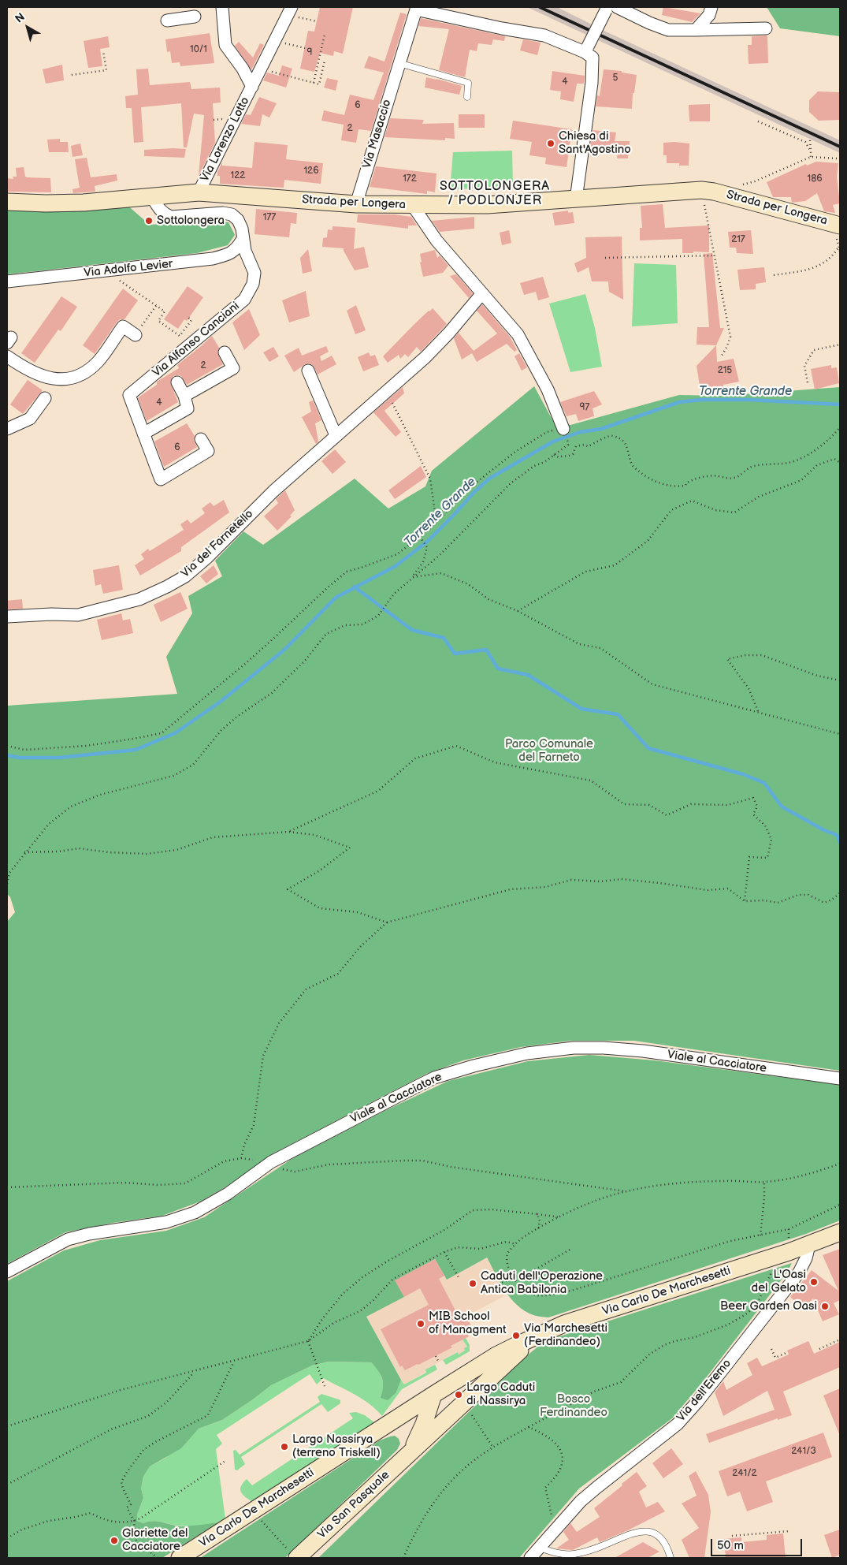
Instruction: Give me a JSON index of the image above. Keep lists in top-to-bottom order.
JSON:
{
  "streets": {
    "street": [
      "Via Masaccio",
      "Via Lorenzo Lotto",
      "Strada per Longera",
      "Via Adolfo Levier",
      "Via Alfonso Canciani",
      "Via del Farnetello",
      "Viale al Cacciatore",
      "Via Carlo De Marchesetti",
      "Via dell'Eremo",
      "Via San Pasquale"
    ]
  },
  "crossings": [
    ["Via Masaccio", "Strada per Longera"],
    ["Via Lorenzo Lotto", "Strada per Longera"],
    ["Strada per Longera", "Via Alfonso Canciani"],
    ["Via Adolfo Levier", "Via Alfonso Canciani"],
    ["Via Carlo De Marchesetti", "Via dell'Eremo"],
    ["Via Carlo De Marchesetti", "Via San Pasquale"]
  ],
  "districts": ["SOTTOLONGERA / PODLONJER"],
  "water": ["Torrente Grande"],
  "parks": ["Parco Comunale del Farneto", "Bosco Ferdinandeo"],
  "places": [
    "Chiesa di Sant'Agostino",
    "Sottolongera",
    "L'Oasi del Gelato",
    "Caduti dell'Operazione Antica Babilonia",
    "Beer Garden Oasi",
    "MIB School of Managment",
    "Via Marchesetti (Ferdinandeo)",
    "Largo Caduti di Nassirya",
    "Largo Nassirya (terreno Triskell)",
    "Gloriette del Cacciatore"
  ],
  "house_numbers": [
    "10/1",
    "9",
    "5",
    "4",
    "6",
    "2",
    "126",
    "122",
    "172",
    "186",
    "177",
    "217",
    "2",
    "215",
    "4",
    "97",
    "6",
    "241/3",
    "241/2"
  ],
  "scale_bar": "50 m",
  "north": "top left"
}
